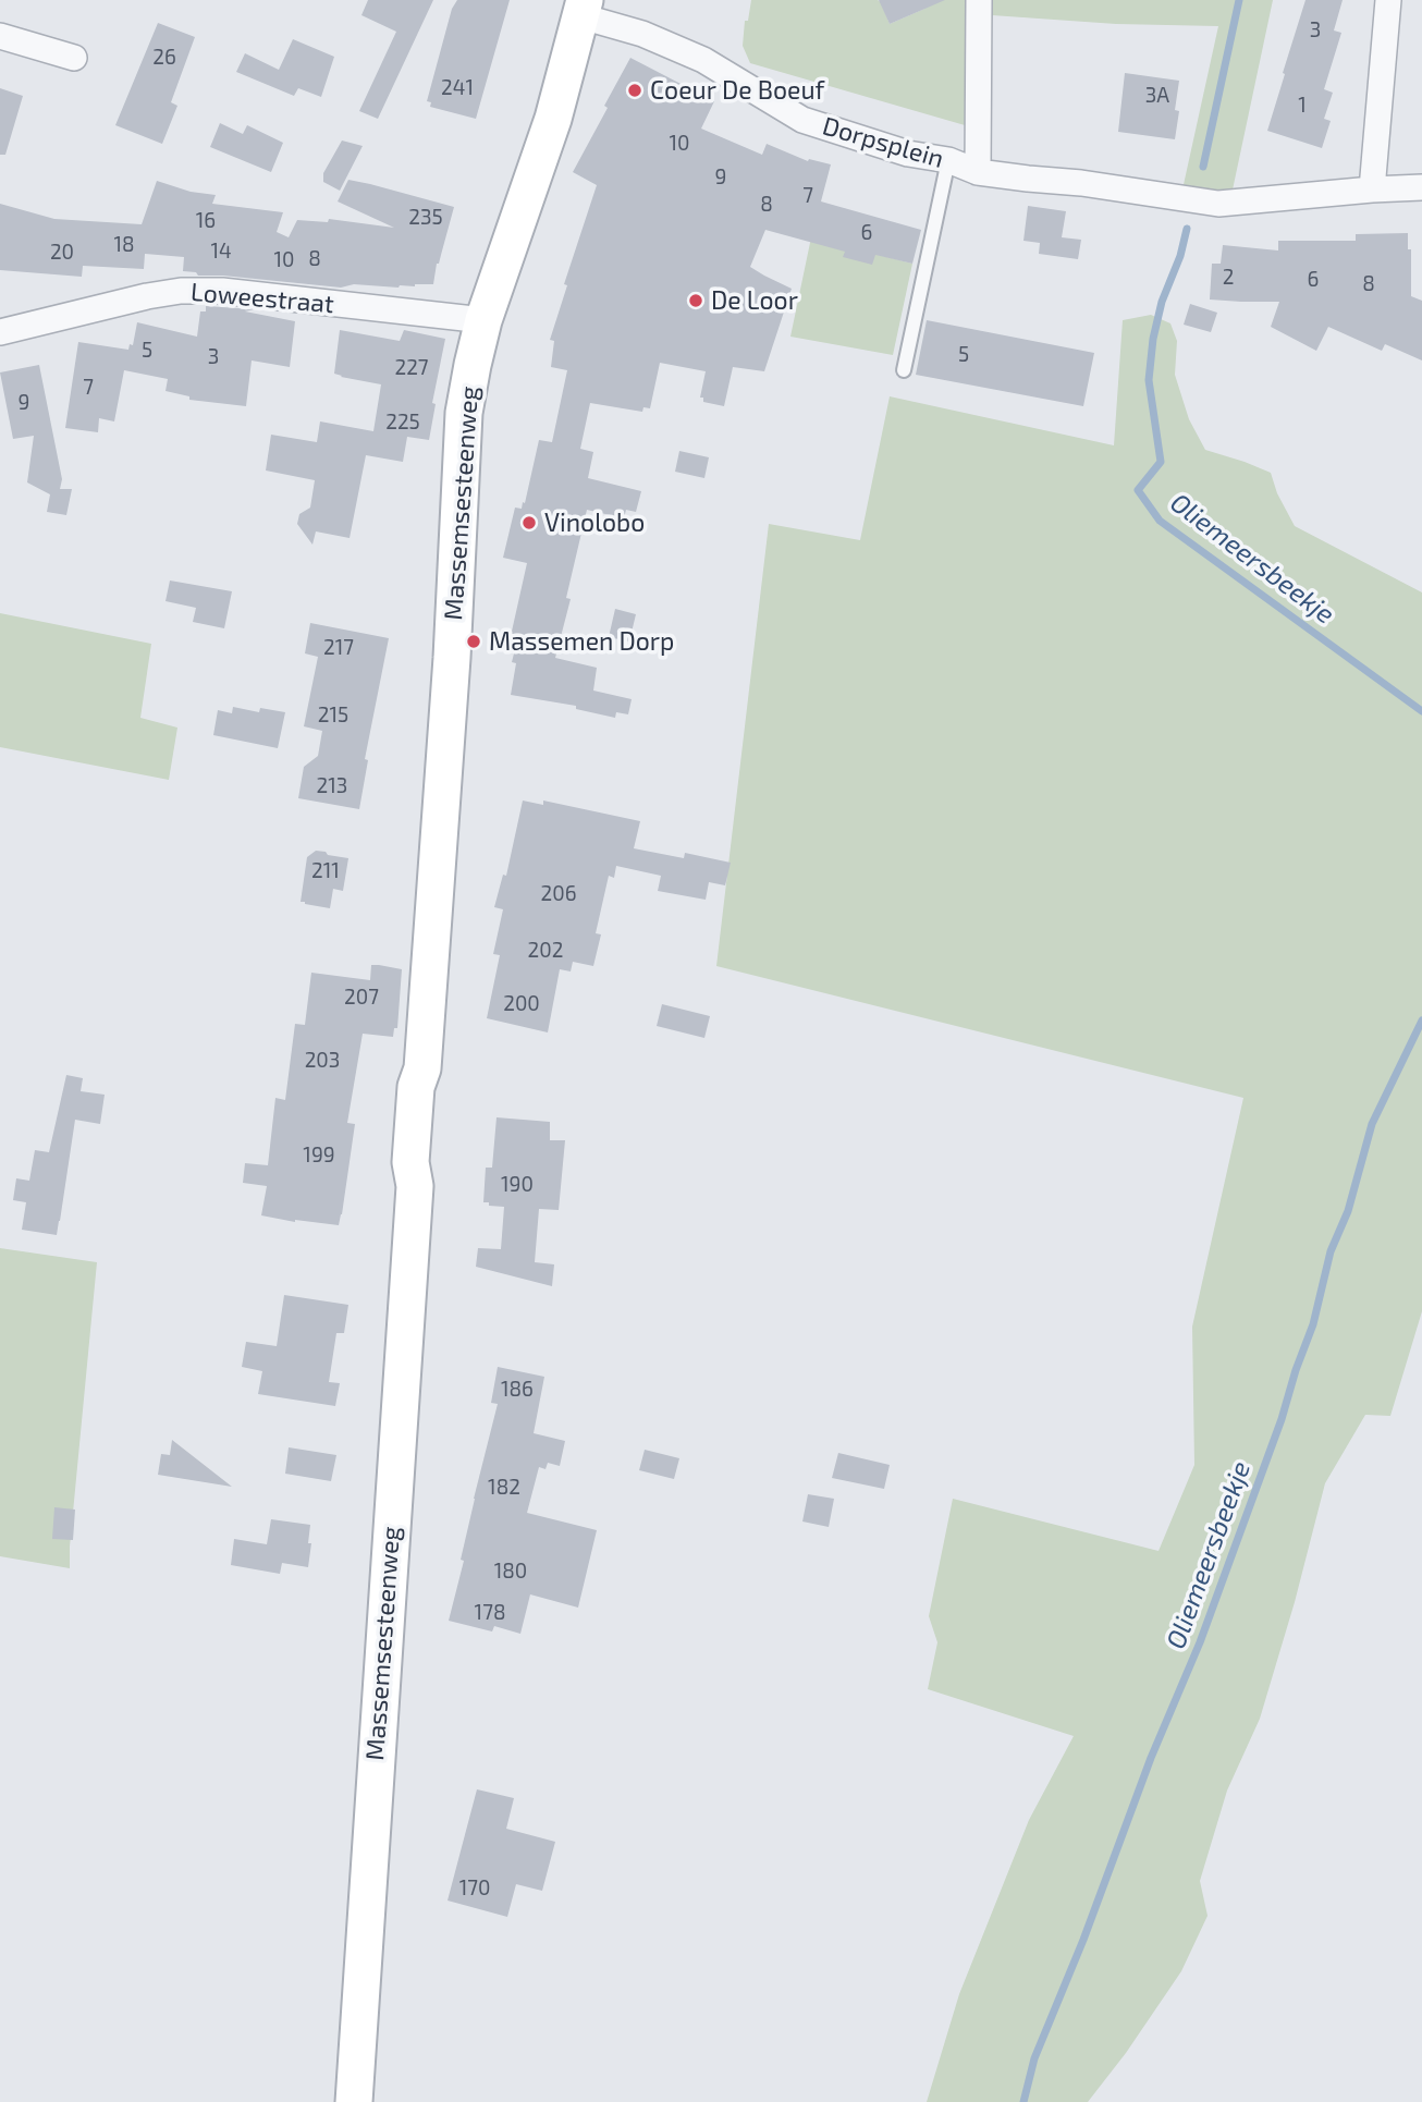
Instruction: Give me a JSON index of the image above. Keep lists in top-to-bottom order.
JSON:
{
  "streets": {
    "main road": ["Massemsesteenweg"],
    "street": ["Dorpsplein", "Loweestraat"]
  },
  "crossings": [
    ["Dorpsplein", "Massemsesteenweg"],
    ["Loweestraat", "Massemsesteenweg"]
  ],
  "water": ["Oliemeersbeekje"],
  "places": [
    "Coeur De Boeuf",
    "De Loor",
    "Vinolobo",
    "Massemen Dorp"
  ],
  "house_numbers": [
    "3",
    "26",
    "241",
    "3A",
    "1",
    "10",
    "9",
    "7",
    "8",
    "235",
    "16",
    "6",
    "18",
    "14",
    "20",
    "8",
    "10",
    "2",
    "6",
    "8",
    "5",
    "5",
    "3",
    "227",
    "7",
    "9",
    "225",
    "217",
    "215",
    "213",
    "211",
    "206",
    "202",
    "207",
    "200",
    "203",
    "199",
    "190",
    "186",
    "182",
    "180",
    "178",
    "170"
  ]
}
